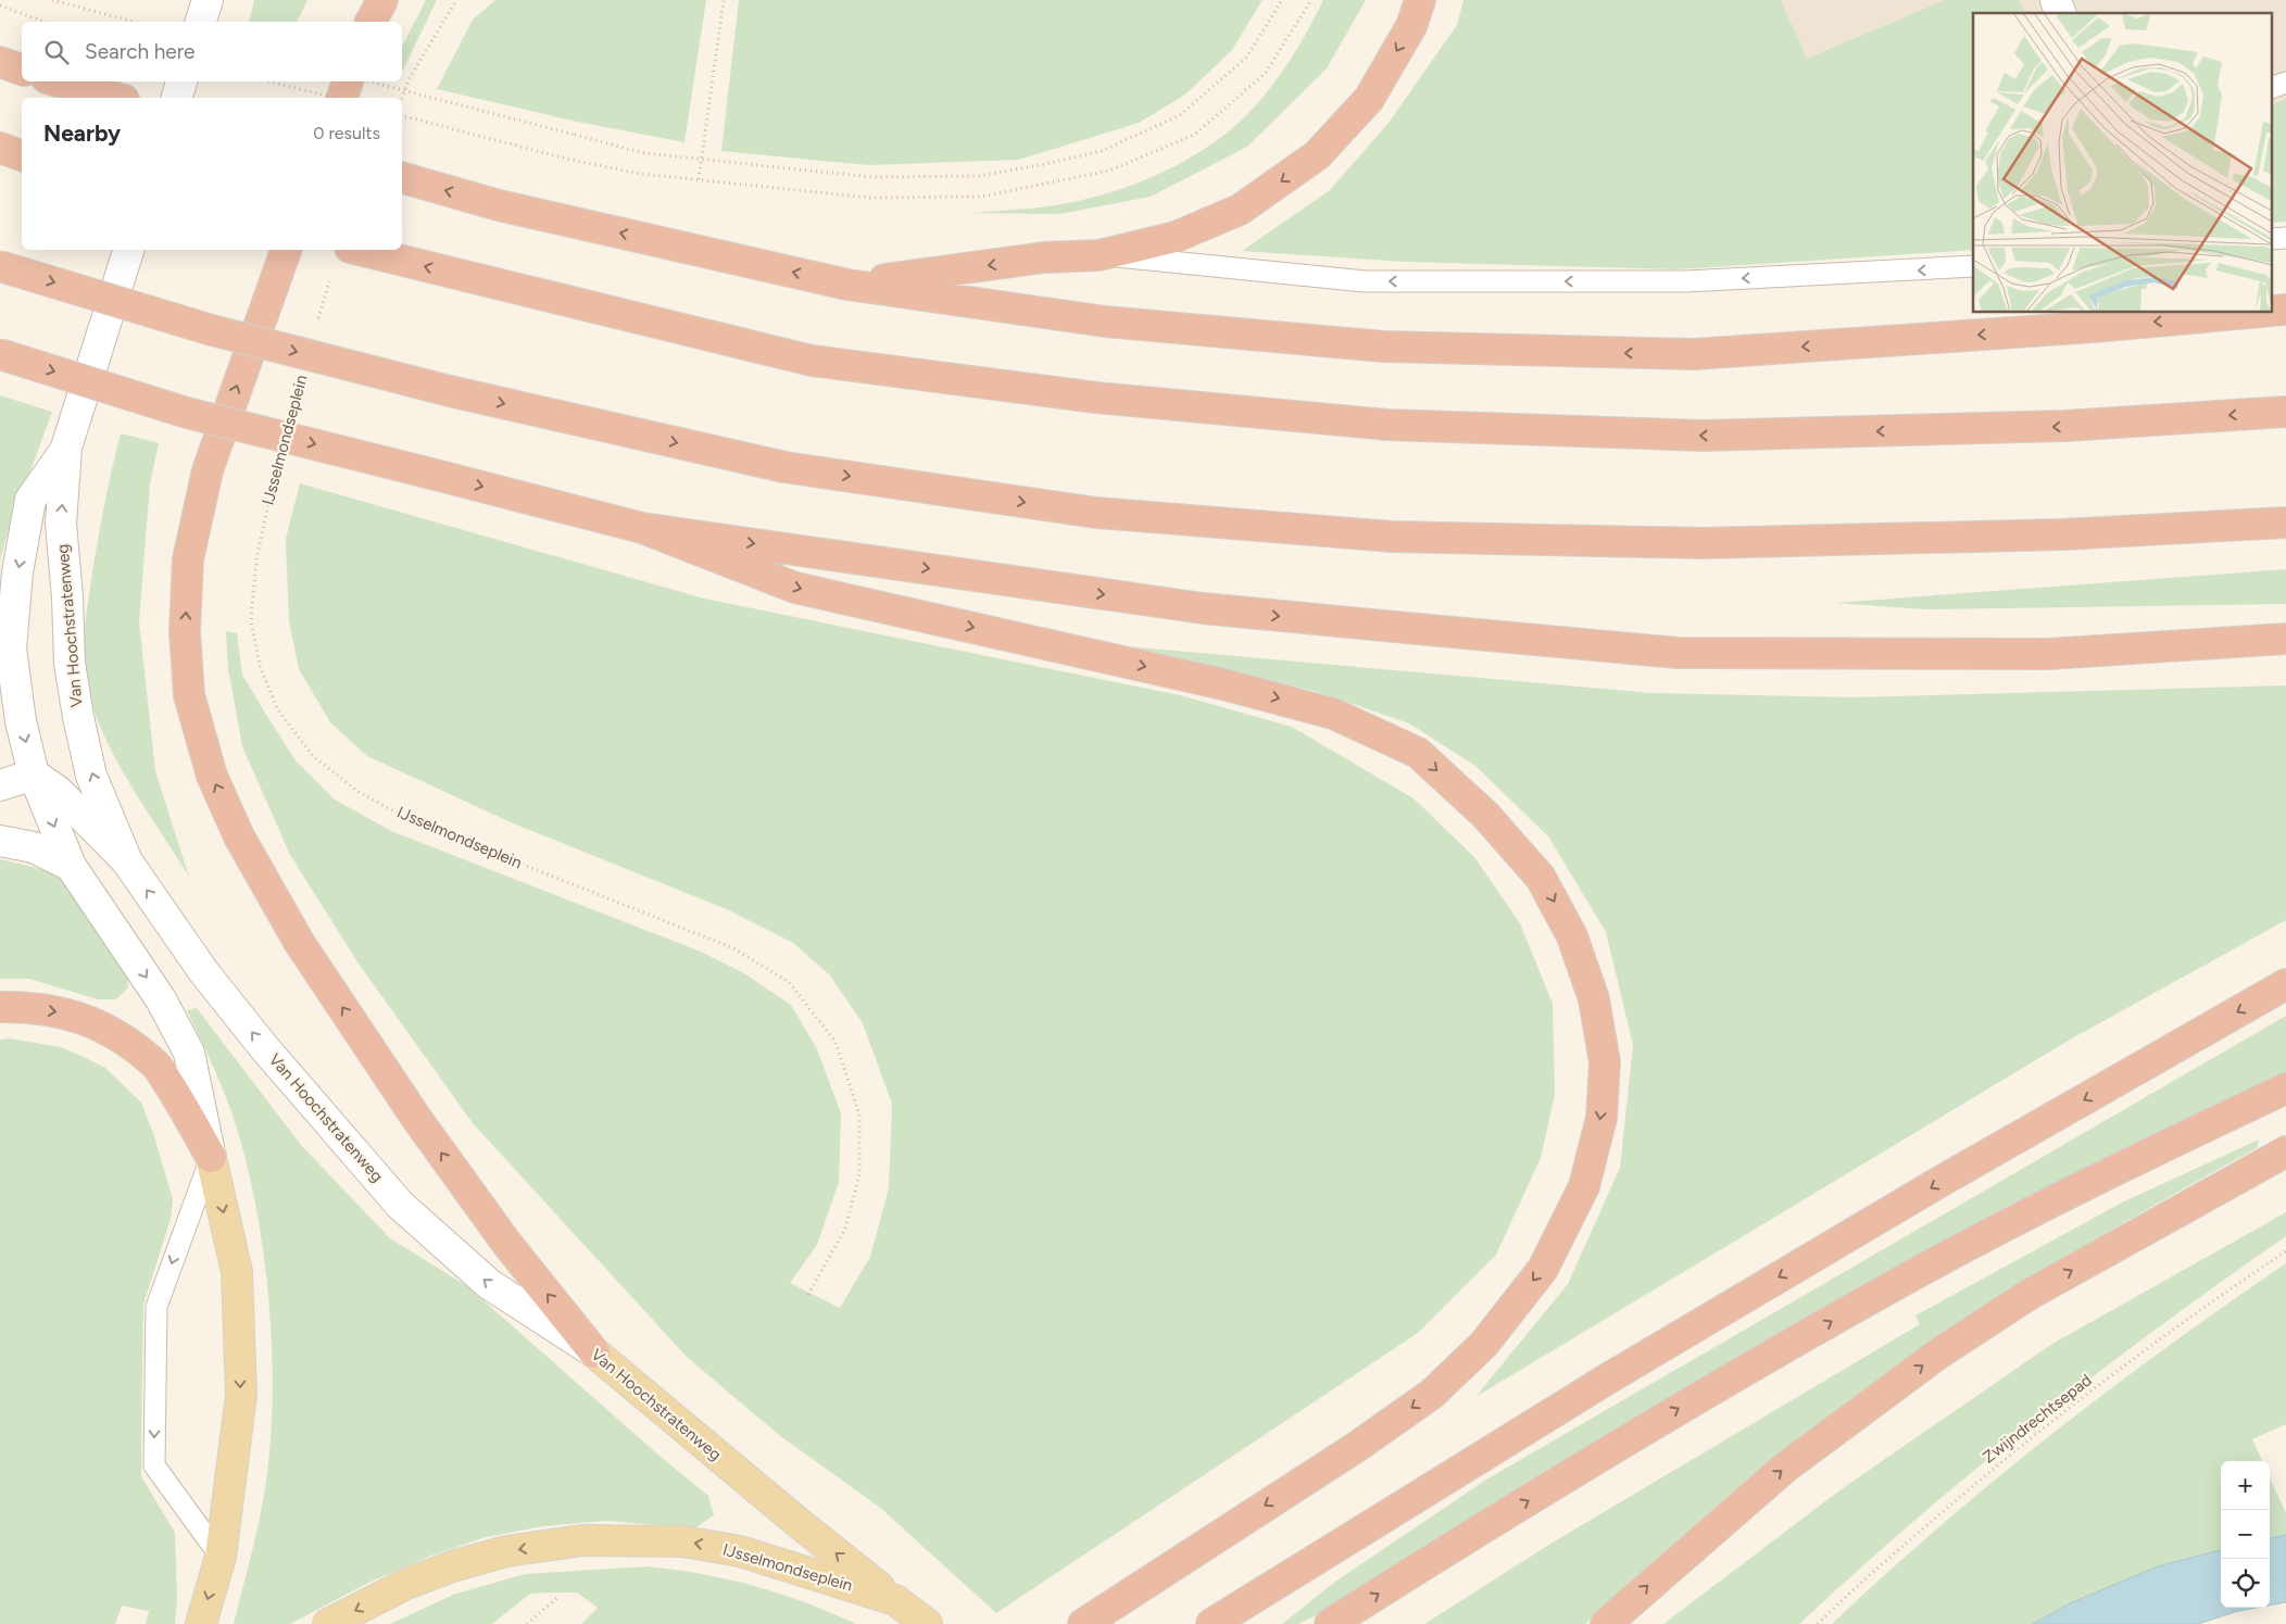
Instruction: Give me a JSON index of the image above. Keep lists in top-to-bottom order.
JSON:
{
  "streets": {
    "main road": ["IJsselmondseplein", "Van Hoochstratenweg"],
    "path": ["Zwijndrechtsepad"]
  },
  "crossings": [
    ["IJsselmondseplein", "Van Hoochstratenweg"]
  ],
  "page": {
    "search": "Search here",
    "heading": ["Nearby", "0 results"],
    "map_buttons": ["+", "−"]
  }
}
